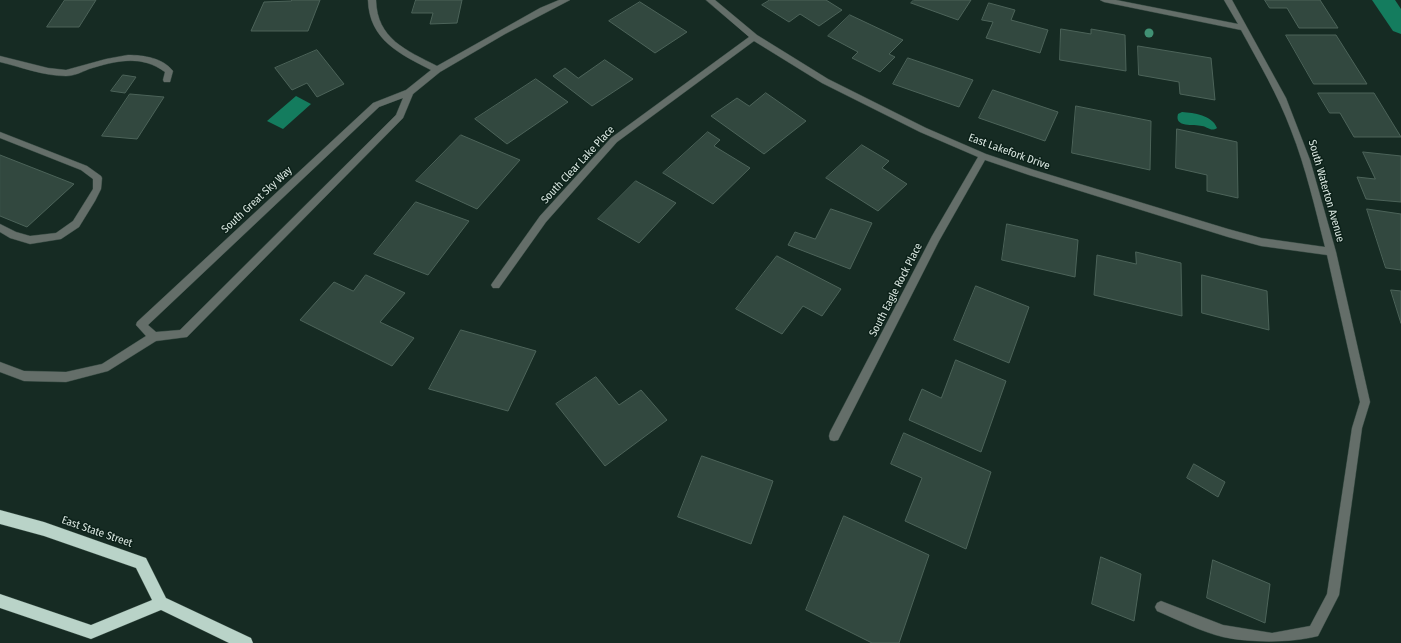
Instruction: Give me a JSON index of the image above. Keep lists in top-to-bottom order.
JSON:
{
  "streets": {
    "highway": ["East State Street"],
    "street": [
      "East Lakefork Drive",
      "South Clear Lake Place",
      "South Waterton Avenue",
      "South Great Sky Way",
      "South Eagle Rock Place"
    ]
  },
  "crossings": [
    ["East Lakefork Drive", "South Clear Lake Place"],
    ["East Lakefork Drive", "South Waterton Avenue"],
    ["East Lakefork Drive", "South Eagle Rock Place"]
  ]
}
